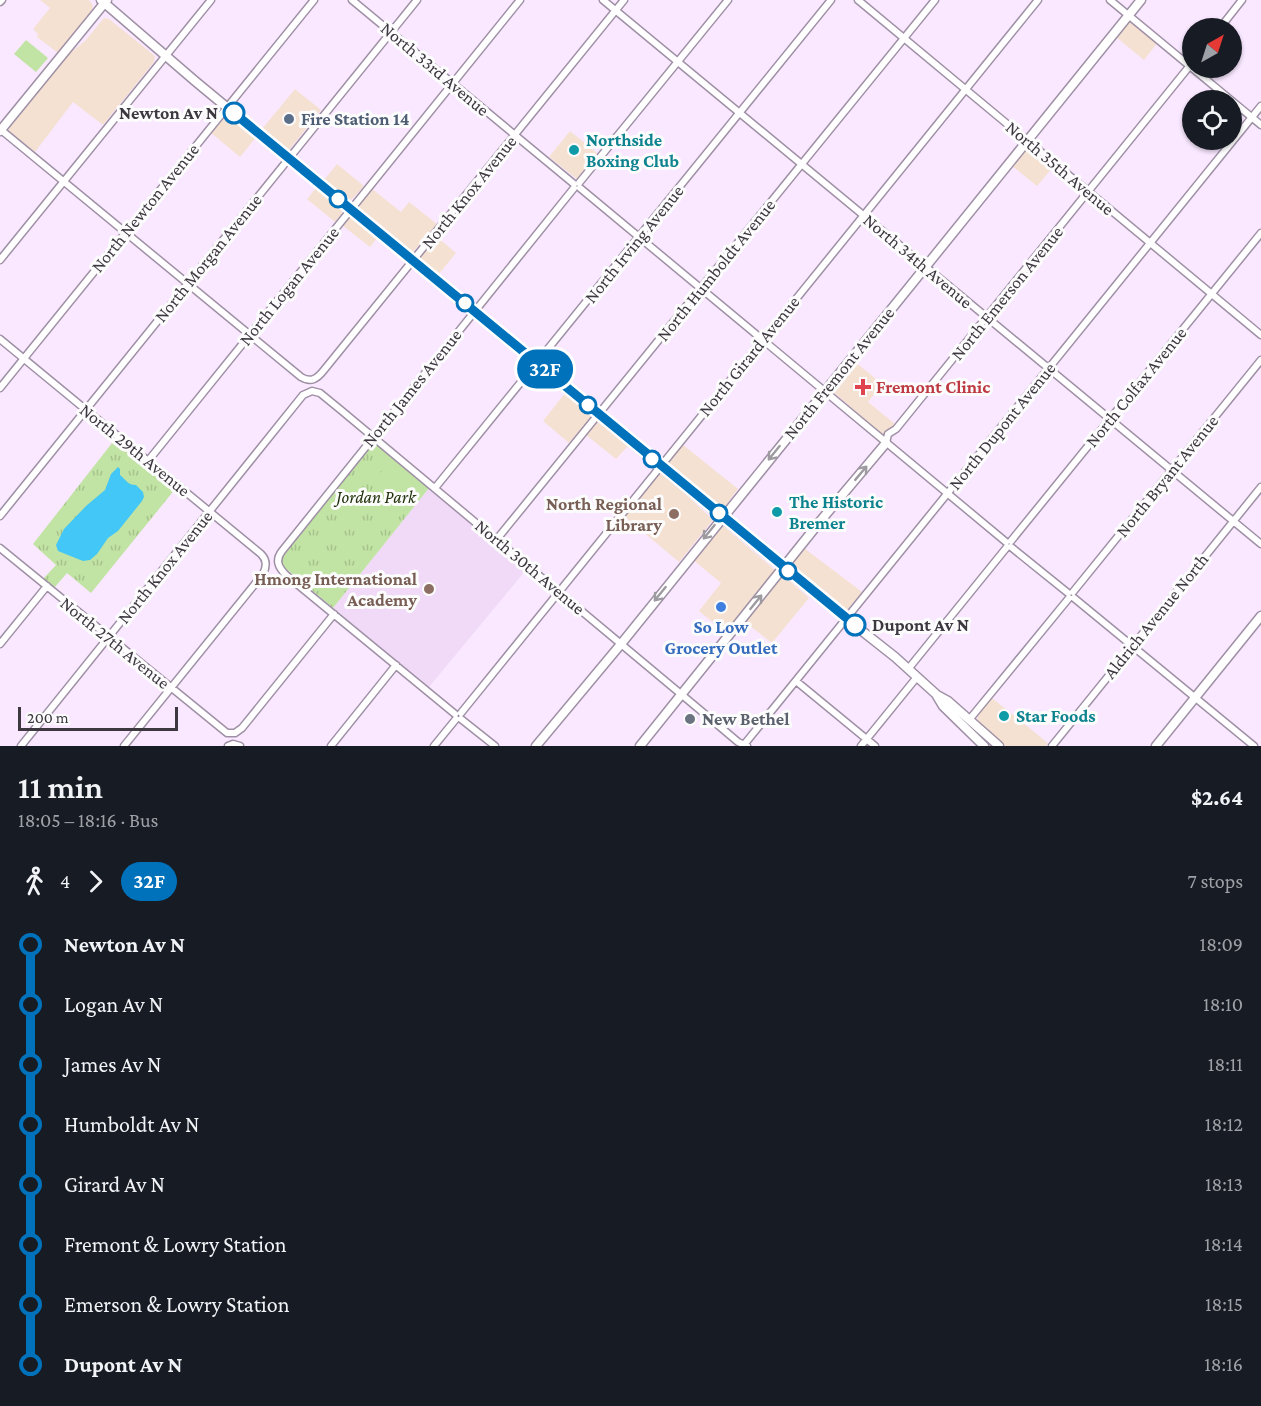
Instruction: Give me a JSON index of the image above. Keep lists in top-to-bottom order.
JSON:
{
  "streets": {
    "street": [
      "North 33rd Avenue",
      "North 35th Avenue",
      "North Knox Avenue",
      "North Newton Avenue",
      "North Irving Avenue",
      "North Morgan Avenue",
      "North 34th Avenue",
      "North Humboldt Avenue",
      "North Logan Avenue",
      "North Emerson Avenue",
      "North Girard Avenue",
      "North Fremont Avenue",
      "North Colfax Avenue",
      "North James Avenue",
      "North Dupont Avenue",
      "North 29th Avenue",
      "North Bryant Avenue",
      "North 30th Avenue",
      "Aldrich Avenue North",
      "North 27th Avenue"
    ]
  },
  "crossings": [
    ["North 33rd Avenue", "North Knox Avenue"],
    ["North 33rd Avenue", "North Irving Avenue"],
    ["North 33rd Avenue", "North Morgan Avenue"],
    ["North 33rd Avenue", "North Humboldt Avenue"],
    ["North 33rd Avenue", "North Logan Avenue"],
    ["North 33rd Avenue", "North Emerson Avenue"],
    ["North 33rd Avenue", "North Girard Avenue"],
    ["North 33rd Avenue", "North Fremont Avenue"],
    ["North 33rd Avenue", "North Colfax Avenue"],
    ["North 33rd Avenue", "North James Avenue"],
    ["North 33rd Avenue", "North Dupont Avenue"],
    ["North 33rd Avenue", "North Bryant Avenue"],
    ["North 33rd Avenue", "Aldrich Avenue North"],
    ["North 35th Avenue", "North Humboldt Avenue"],
    ["North 35th Avenue", "North Emerson Avenue"],
    ["North 35th Avenue", "North Girard Avenue"],
    ["North 35th Avenue", "North Fremont Avenue"],
    ["North 35th Avenue", "North Colfax Avenue"],
    ["North 35th Avenue", "North Dupont Avenue"],
    ["North Knox Avenue", "North 34th Avenue"],
    ["North Knox Avenue", "North Logan Avenue"],
    ["North Knox Avenue", "North 29th Avenue"],
    ["North Knox Avenue", "North 30th Avenue"],
    ["North Knox Avenue", "North 27th Avenue"],
    ["North Newton Avenue", "North 29th Avenue"],
    ["North Irving Avenue", "North 34th Avenue"],
    ["North Irving Avenue", "North 30th Avenue"],
    ["North Morgan Avenue", "North 29th Avenue"],
    ["North 34th Avenue", "North Humboldt Avenue"],
    ["North 34th Avenue", "North Emerson Avenue"],
    ["North 34th Avenue", "North Girard Avenue"],
    ["North 34th Avenue", "North Fremont Avenue"],
    ["North 34th Avenue", "North Colfax Avenue"],
    ["North 34th Avenue", "North James Avenue"],
    ["North 34th Avenue", "North Dupont Avenue"],
    ["North 34th Avenue", "North Bryant Avenue"],
    ["North 34th Avenue", "Aldrich Avenue North"],
    ["North Humboldt Avenue", "North 30th Avenue"],
    ["North Logan Avenue", "North 29th Avenue"],
    ["North Emerson Avenue", "North 30th Avenue"],
    ["North Girard Avenue", "North 30th Avenue"],
    ["North Fremont Avenue", "North 30th Avenue"],
    ["North James Avenue", "North 30th Avenue"],
    ["North James Avenue", "North 27th Avenue"],
    ["North Dupont Avenue", "North 30th Avenue"],
    ["North 29th Avenue", "North 27th Avenue"]
  ],
  "one_way": ["North Emerson Avenue"],
  "parks": ["Jordan Park"],
  "places": {
    "other": [
      "Newton Av N",
      "Fire Station 14",
      "Northside Boxing Club",
      "The Historic Bremer",
      "North Regional Library",
      "Hmong International Academy",
      "So Low Grocery Outlet",
      "Dupont Av N",
      "Star Foods",
      "New Bethel"
    ],
    "health": ["Fremont Clinic"]
  },
  "lines": ["bus line 32F"],
  "scale_bar": "200 m",
  "north": "top right",
  "page": {
    "on_map": "32F",
    "scale": "200 m",
    "heading": ["11 min", "18:05 – 18:16 · Bus", "$2.64"],
    "legs": ["4", "32F", "7 stops"],
    "list": [
      {
        "name": "Newton Av N",
        "value": "18:09"
      },
      {
        "name": "Logan Av N",
        "value": "18:10"
      },
      {
        "name": "James Av N",
        "value": "18:11"
      },
      {
        "name": "Humboldt Av N",
        "value": "18:12"
      },
      {
        "name": "Girard Av N",
        "value": "18:13"
      },
      {
        "name": "Fremont & Lowry Station",
        "value": "18:14"
      },
      {
        "name": "Emerson & Lowry Station",
        "value": "18:15"
      },
      {
        "name": "Dupont Av N",
        "value": "18:16"
      }
    ]
  }
}
